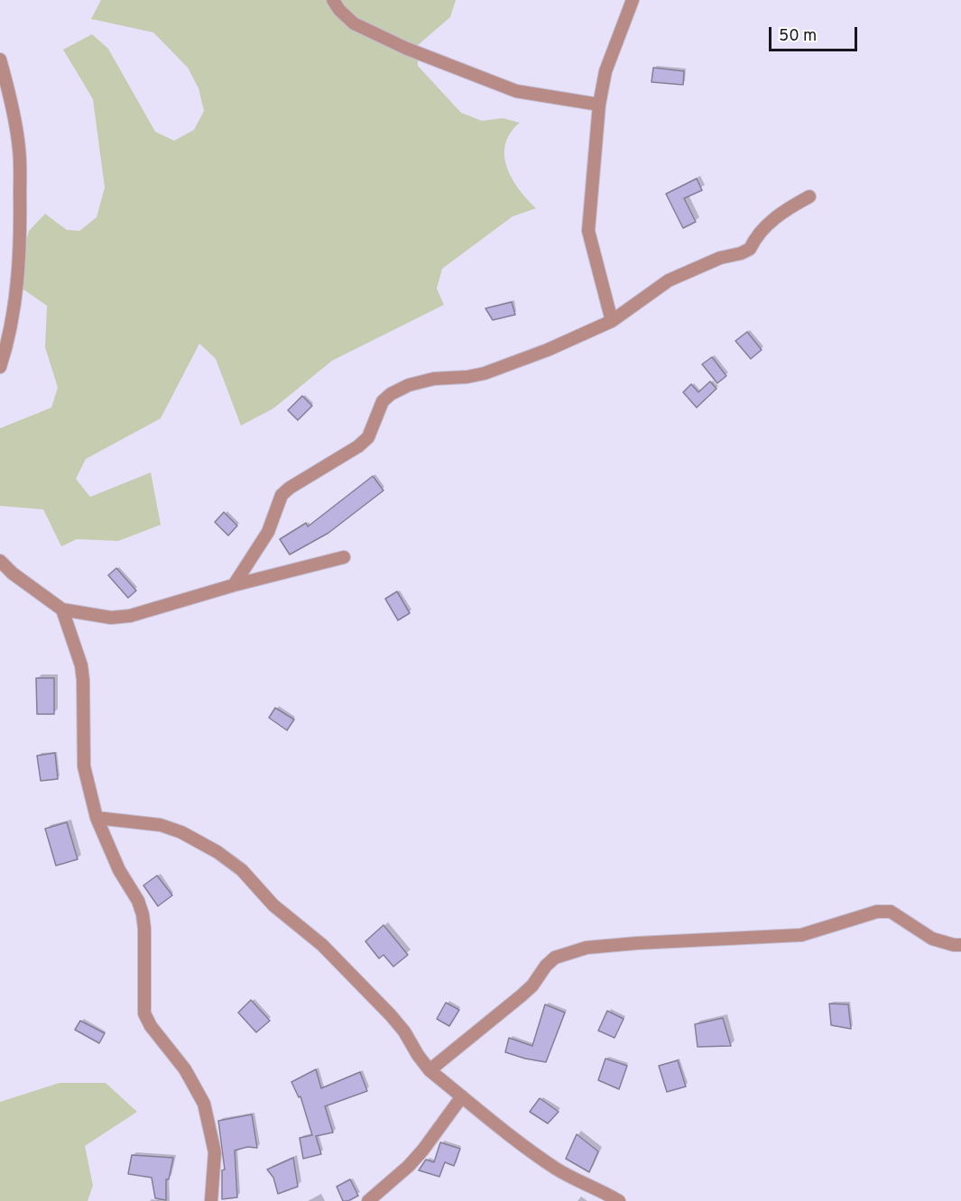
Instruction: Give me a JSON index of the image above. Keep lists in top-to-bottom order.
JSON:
{
  "scale_bar": "50 m"
}
